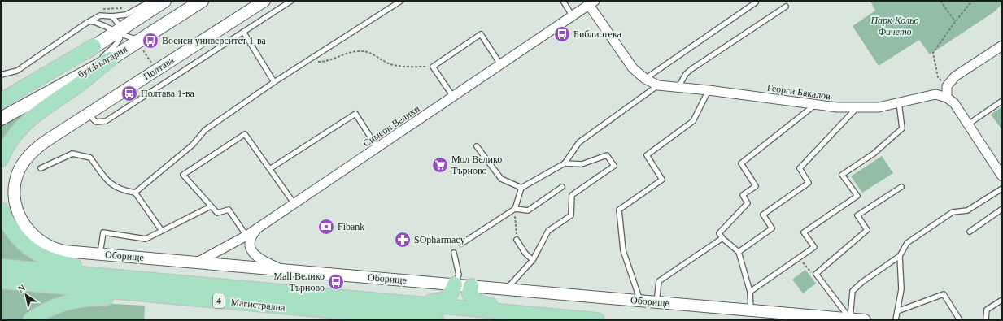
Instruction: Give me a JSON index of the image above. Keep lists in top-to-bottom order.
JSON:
{
  "streets": {
    "main road": ["бул.България", "4", "Магистрална"],
    "street": [
      "Полтава",
      "Георги Бакалов",
      "Симеон Велики",
      "Оборище"
    ]
  },
  "crossings": [
    ["Полтава", "Оборище"],
    ["Георги Бакалов", "Симеон Велики"],
    ["Симеон Велики", "Оборище"],
    ["4", "Магистрална"]
  ],
  "parks": ["Парк Кольо Фичето"],
  "places": {
    "bus stop": [
      "Библиотека",
      "Военен университет 1-ва",
      "Полтава 1-ва",
      "Mall Велико Търново"
    ],
    "supermarket": ["Мол Велико Търново"],
    "bank": ["Fibank"],
    "pharmacy": ["SOpharmacy"]
  },
  "north": "top left"
}
